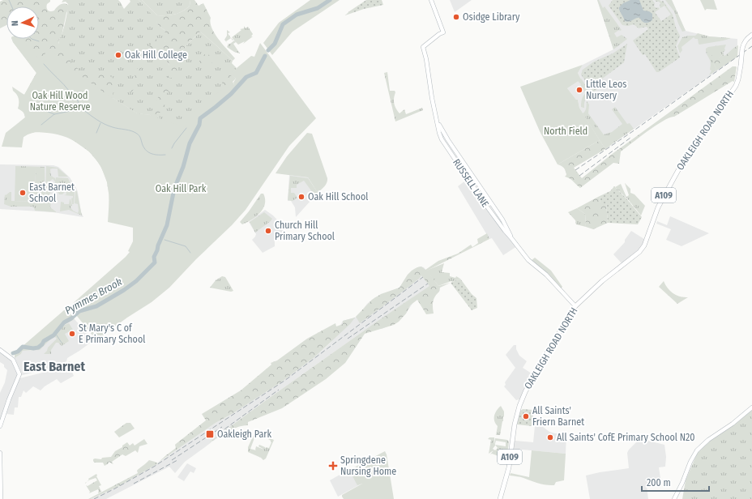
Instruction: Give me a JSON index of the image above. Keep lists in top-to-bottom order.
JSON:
{
  "streets": {
    "main road": ["OAKLEIGH ROAD NORTH", "RUSSELL LANE", "A109"]
  },
  "crossings": [
    ["OAKLEIGH ROAD NORTH", "RUSSELL LANE"]
  ],
  "districts": ["East Barnet"],
  "water": ["Pymmes Brook"],
  "parks": ["Oak Hill Wood Nature Reserve", "North Field", "Oak Hill Park"],
  "places": {
    "other": [
      "Osidge Library",
      "Oak Hill College",
      "Little Leos Nursery",
      "East Barnet School",
      "Oak Hill School",
      "Church Hill Primary School",
      "St Mary's C of E Primary School",
      "All Saints' Friern Barnet",
      "All Saints' CofE Primary School N20"
    ],
    "transit": ["Oakleigh Park"],
    "health": ["Springdene Nursing Home"]
  },
  "scale_bar": "200 m",
  "north": "left"
}
